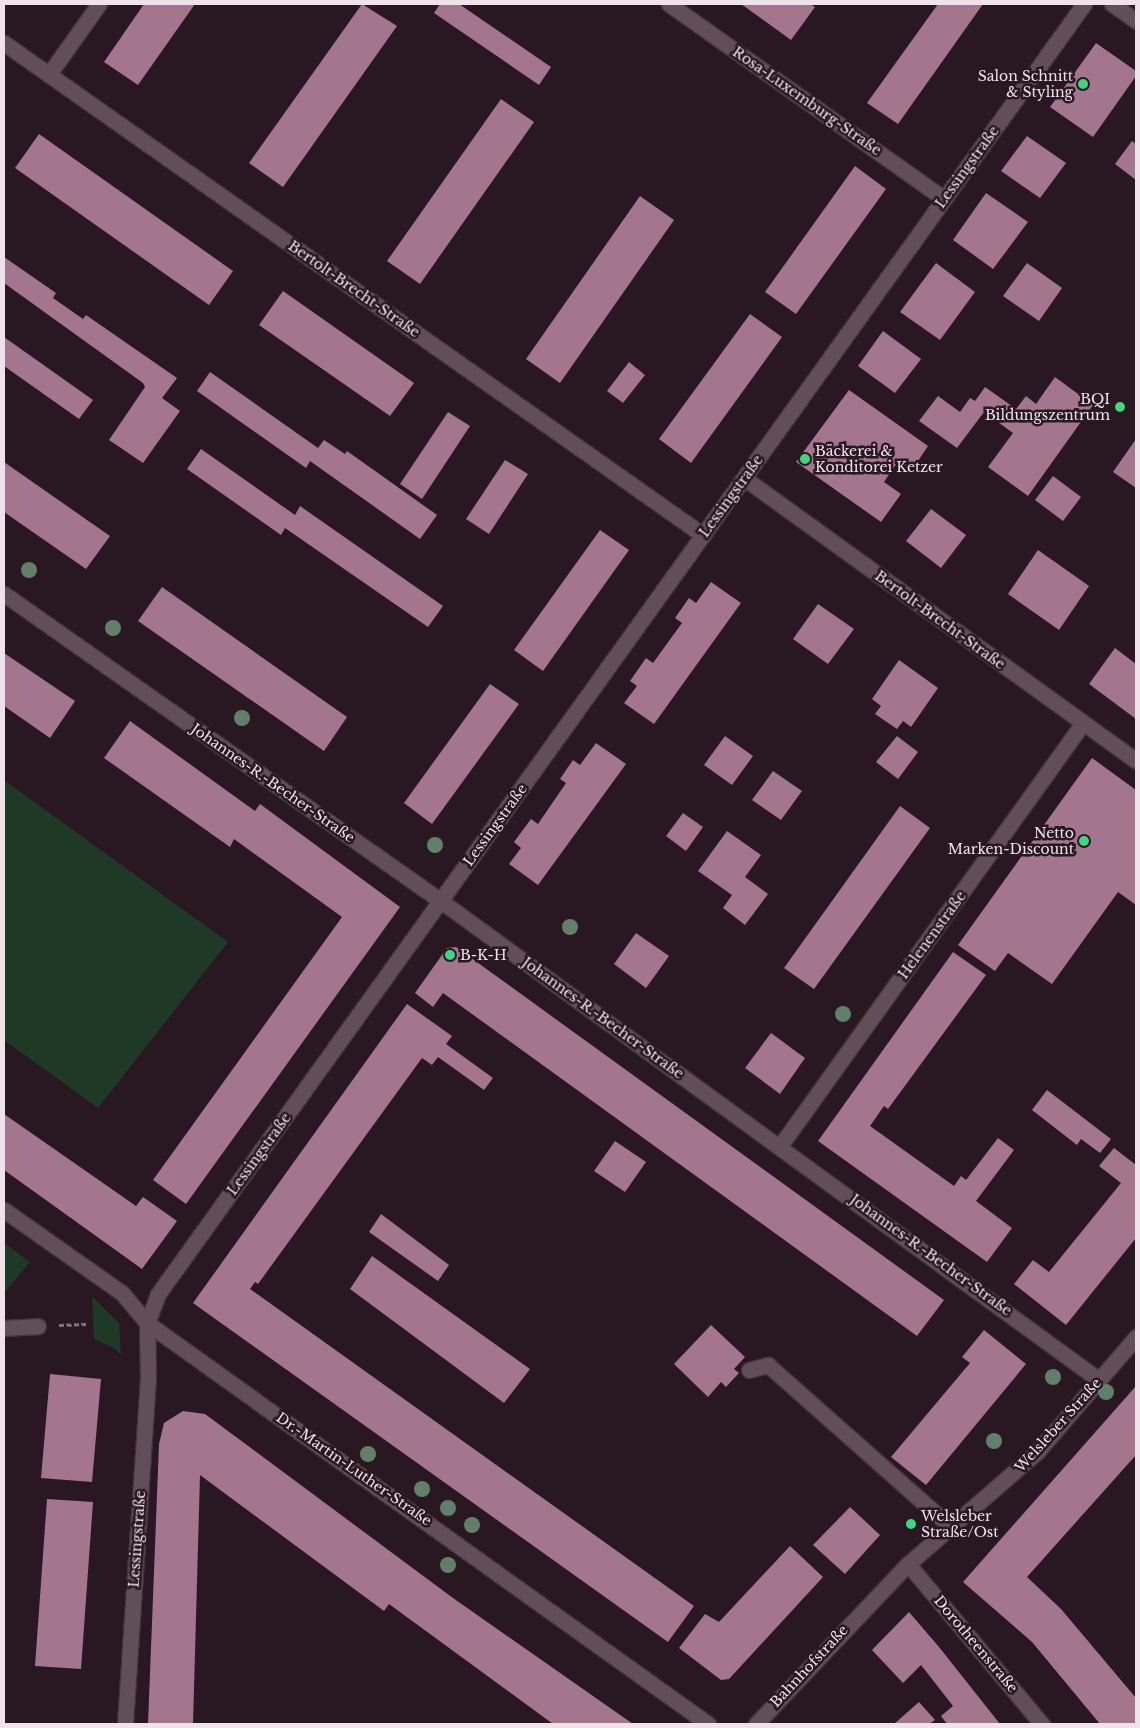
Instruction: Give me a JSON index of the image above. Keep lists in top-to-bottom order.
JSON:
{
  "streets": {
    "street": [
      "Rosa-Luxemburg-Straße",
      "Lessingstraße",
      "Bertolt-Brecht-Straße",
      "Johannes-R.-Becher-Straße",
      "Helenenstraße",
      "Welsleber Straße",
      "Dr.-Martin-Luther-Straße",
      "Dorotheenstraße",
      "Bahnhofstraße"
    ]
  },
  "crossings": [
    ["Rosa-Luxemburg-Straße", "Lessingstraße"],
    ["Lessingstraße", "Bertolt-Brecht-Straße"],
    ["Lessingstraße", "Johannes-R.-Becher-Straße"],
    ["Lessingstraße", "Dr.-Martin-Luther-Straße"],
    ["Bertolt-Brecht-Straße", "Helenenstraße"],
    ["Johannes-R.-Becher-Straße", "Helenenstraße"],
    ["Johannes-R.-Becher-Straße", "Welsleber Straße"],
    ["Welsleber Straße", "Dorotheenstraße"],
    ["Welsleber Straße", "Bahnhofstraße"]
  ],
  "places": [
    "Salon Schnitt & Styling",
    "BQI Bildungszentrum",
    "Bäckerei & Konditorei Ketzer",
    "Netto Marken-Discount",
    "B-K-H",
    "Welsleber Straße/Ost"
  ]
}
